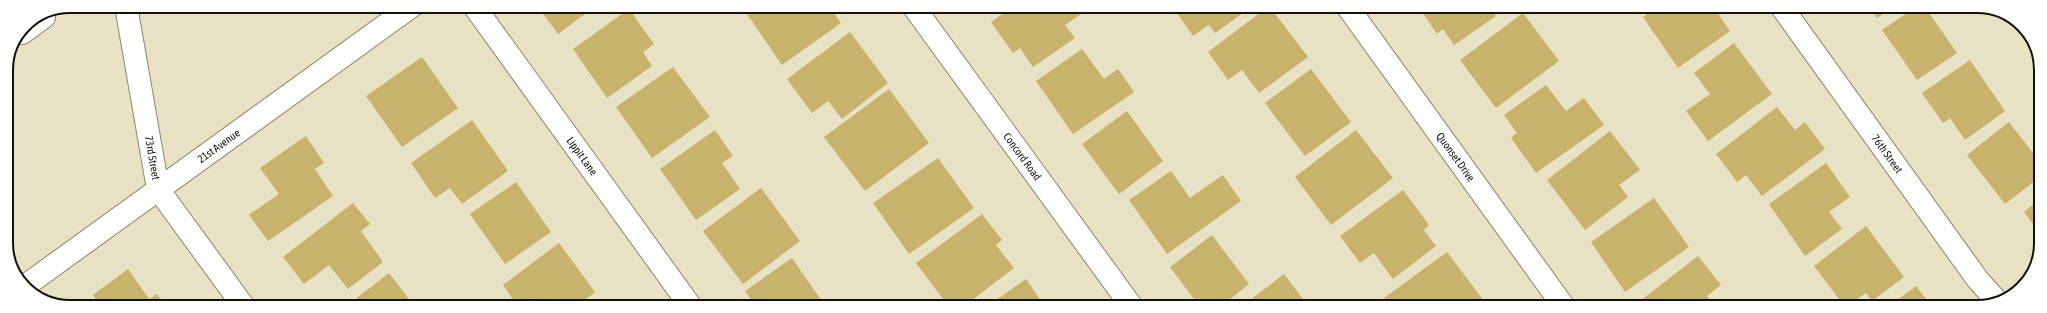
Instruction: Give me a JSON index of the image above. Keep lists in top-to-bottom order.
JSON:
{
  "streets": {
    "street": [
      "21st Avenue",
      "76th Street",
      "Lippit Lane",
      "Concord Road",
      "73rd Street",
      "Quonset Drive"
    ]
  },
  "crossings": [
    ["21st Avenue", "73rd Street"]
  ]
}
